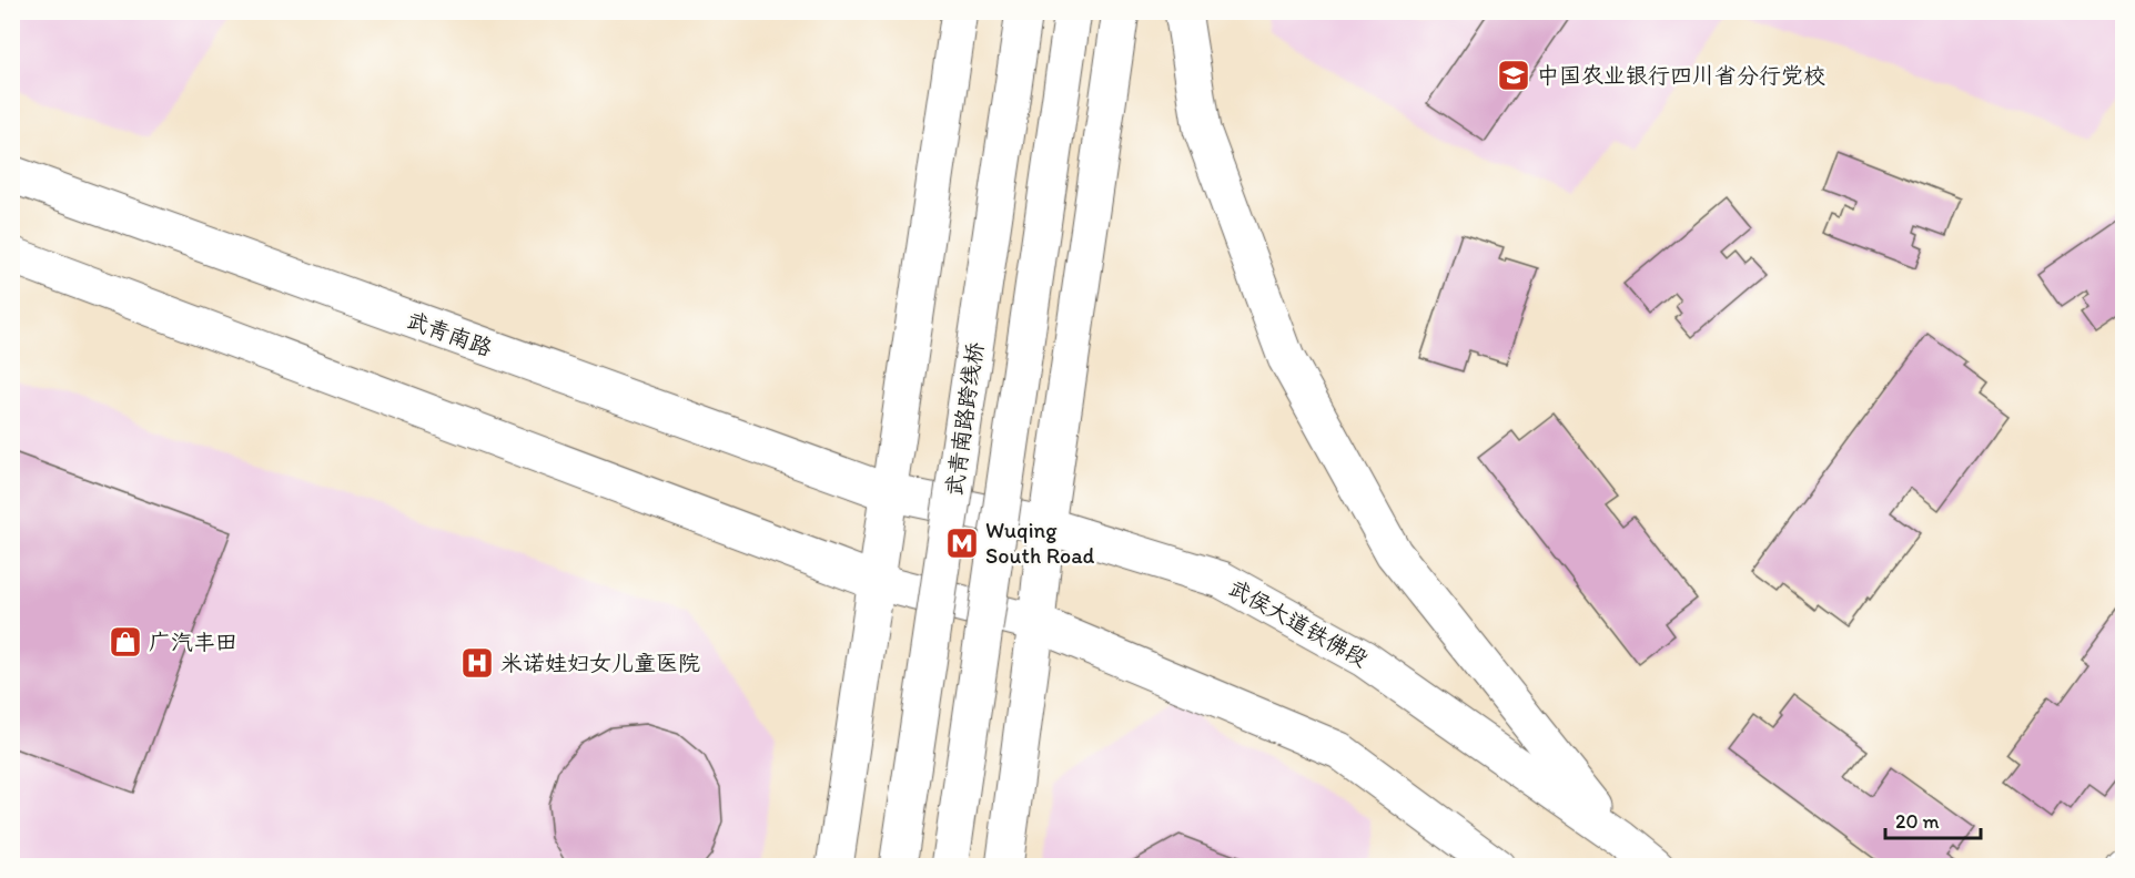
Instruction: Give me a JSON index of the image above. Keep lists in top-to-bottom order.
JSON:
{
  "streets": {
    "main road": ["武青南路", "武青南路跨线桥", "武侯大道铁佛段"]
  },
  "crossings": [
    ["武青南路", "武侯大道铁佛段"]
  ],
  "places": {
    "school or university": ["中国农业银行四川省分行党校"],
    "metro station": ["Wuqing South Road"],
    "shop": ["广汽丰田"],
    "hospital": ["米诺娃妇女儿童医院"]
  },
  "scale_bar": "20 m"
}
